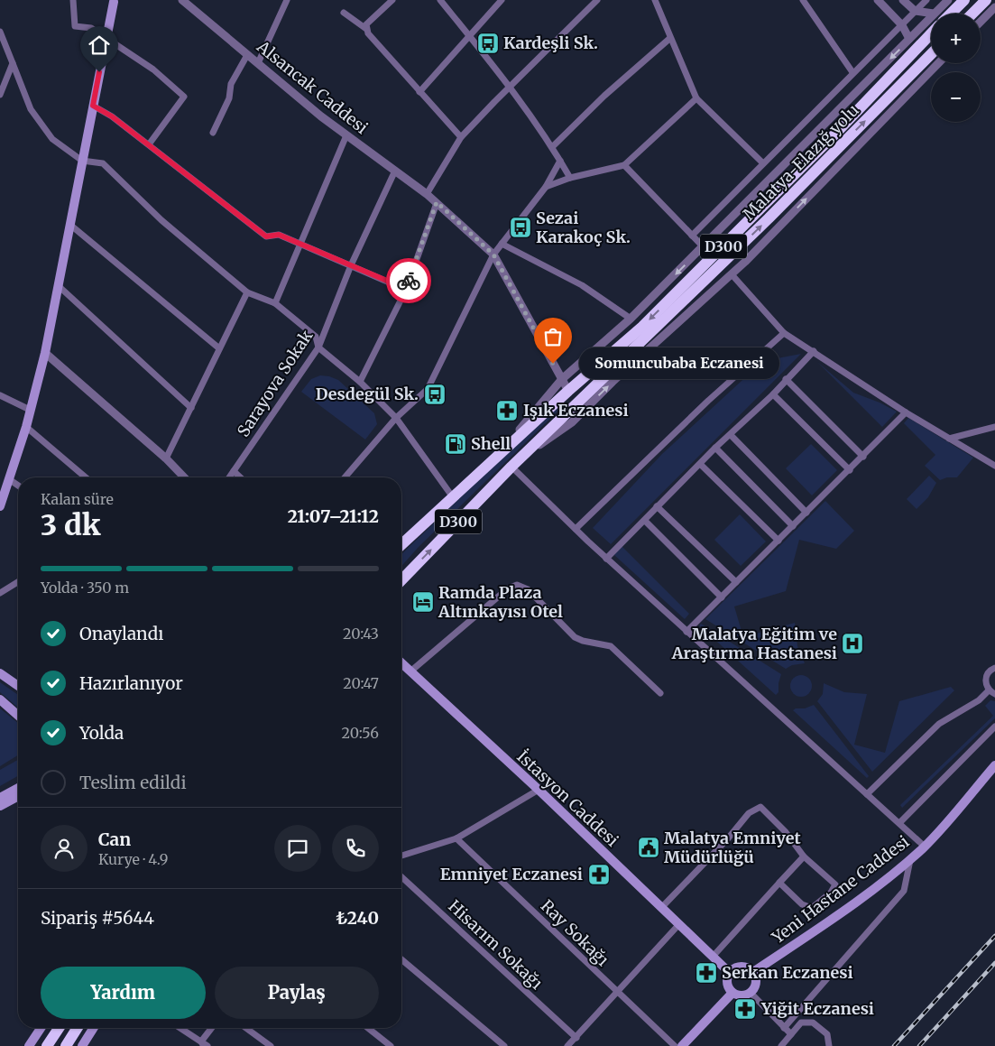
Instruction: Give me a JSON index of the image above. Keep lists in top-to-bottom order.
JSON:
{
  "streets": {
    "highway": ["Malatya-Elazığ yolu", "D300"],
    "main road": ["İstasyon Caddesi", "Yeni Hastane Caddesi"],
    "street": [
      "Alsancak Caddesi",
      "Sarayova Sokak",
      "Ray Sokağı",
      "Hisarım Sokağı"
    ]
  },
  "crossings": [
    ["Alsancak Caddesi", "Malatya-Elazığ yolu"],
    ["Alsancak Caddesi", "Sarayova Sokak"],
    ["İstasyon Caddesi", "Yeni Hastane Caddesi"]
  ],
  "places": {
    "bus stop": ["Kardeşli Sk.", "Sezai Karakoç Sk.", "Desdegül Sk."],
    "other": ["Somuncubaba Eczanesi"],
    "pharmacy": [
      "Işık Eczanesi",
      "Emniyet Eczanesi",
      "Serkan Eczanesi",
      "Yiğit Eczanesi"
    ],
    "fuel station": ["Shell"],
    "hotel": ["Ramda Plaza Altınkayısı Otel"],
    "hospital": ["Malatya Eğitim ve Araştırma Hastanesi"],
    "public building": ["Malatya Emniyet Müdürlüğü"]
  },
  "page": {
    "map_buttons": ["+", "−"],
    "bubble": "Somuncubaba Eczanesi",
    "heading": ["3 dk", "Kalan süre", "21:07–21:12"],
    "panel": [
      "Can",
      "Kurye · 4.9",
      "Sipariş #5644",
      "₺240"
    ],
    "bar": "Yolda · 350 m",
    "list": [
      ["Onaylandı", "20:43"],
      ["Hazırlanıyor", "20:47"],
      ["Yolda", "20:56"],
      "Teslim edildi"
    ],
    "buttons": ["Yardım", "Paylaş"]
  }
}
